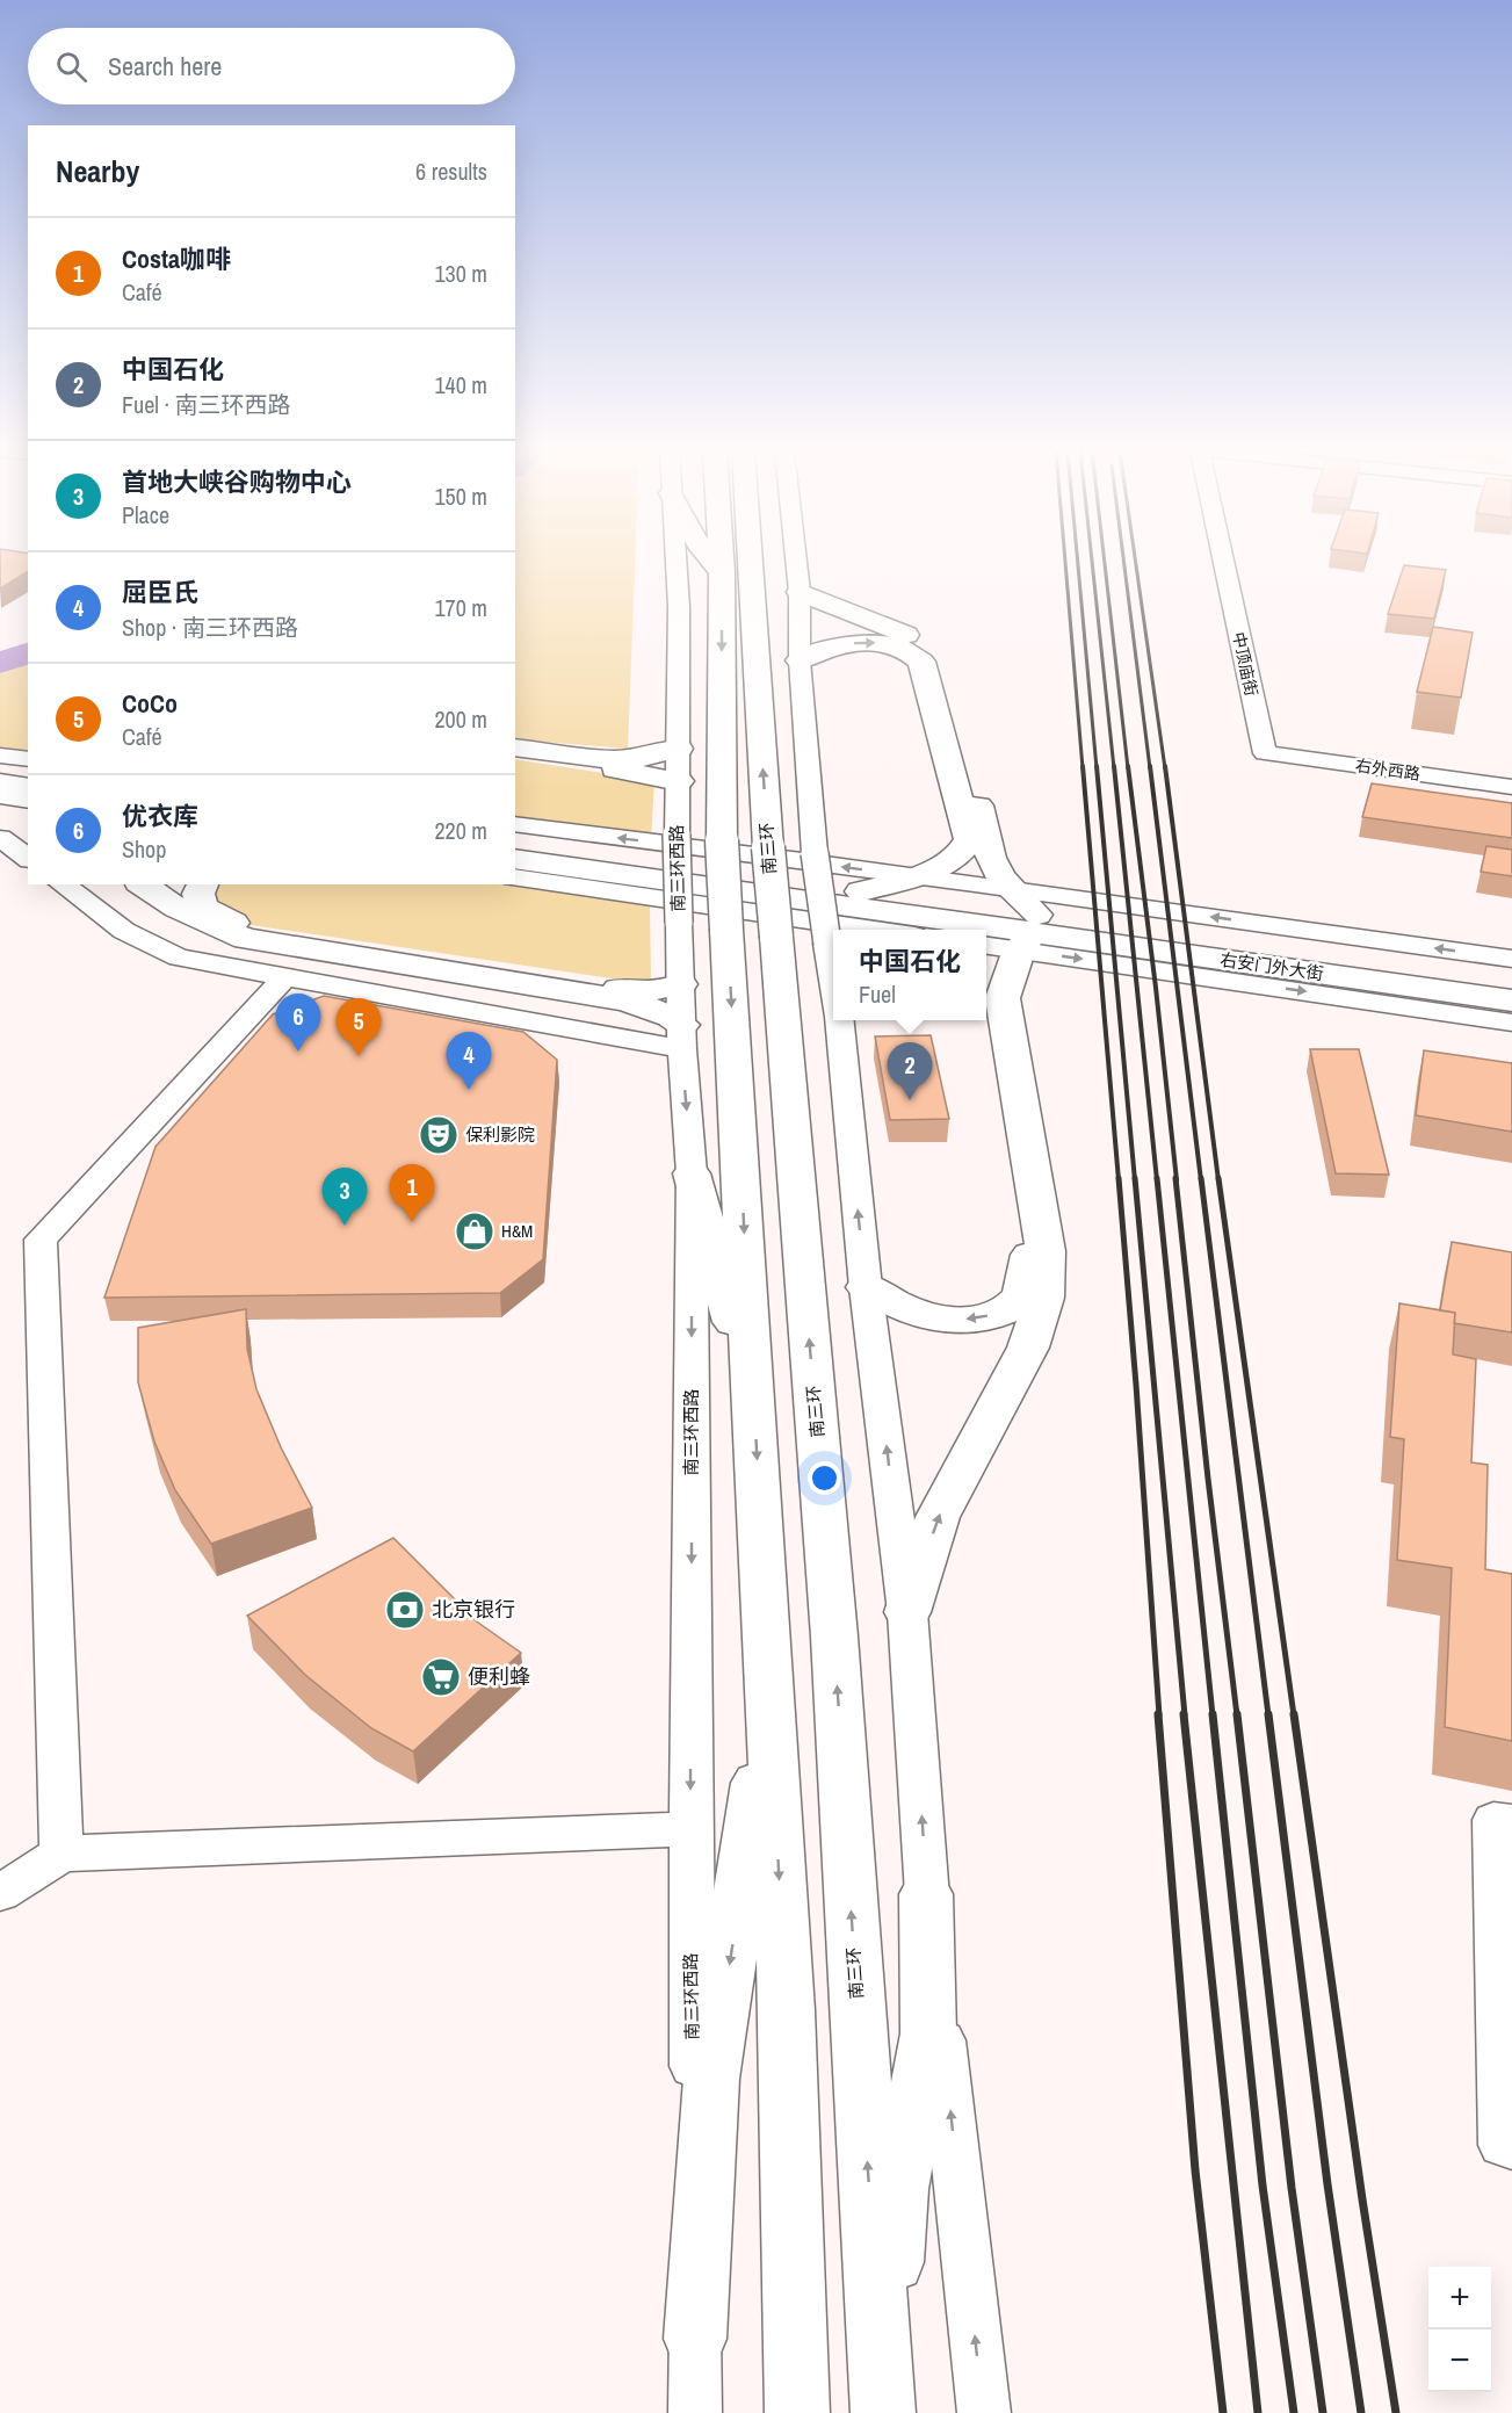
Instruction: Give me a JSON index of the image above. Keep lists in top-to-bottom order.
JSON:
{
  "streets": {
    "main road": ["南三环", "右安门外大街"],
    "street": ["中顶庙街", "右外西路", "南三环西路"]
  },
  "crossings": [
    ["中顶庙街", "右外西路"]
  ],
  "places": {
    "theatre": ["保利影院"],
    "shop": ["H&M"],
    "bank": ["北京银行"],
    "supermarket": ["便利蜂"]
  },
  "page": {
    "search": "Search here",
    "heading": ["Nearby", "6 results"],
    "list": [
      {
        "mark": "1",
        "name": "Costa咖啡",
        "note": "Café",
        "value": "130 m"
      },
      {
        "mark": "2",
        "name": "中国石化",
        "note": "Fuel · 南三环西路",
        "value": "140 m"
      },
      {
        "mark": "3",
        "name": "首地大峡谷购物中心",
        "note": "Place",
        "value": "150 m"
      },
      {
        "mark": "4",
        "name": "屈臣氏",
        "note": "Shop · 南三环西路",
        "value": "170 m"
      },
      {
        "mark": "5",
        "name": "CoCo",
        "note": "Café",
        "value": "200 m"
      },
      {
        "mark": "6",
        "name": "优衣库",
        "note": "Shop",
        "value": "220 m"
      }
    ],
    "popup": ["中国石化", "Fuel"],
    "pins": [
      "6",
      "5",
      "4",
      "2",
      "1",
      "3"
    ],
    "map_buttons": ["+", "−"]
  }
}
